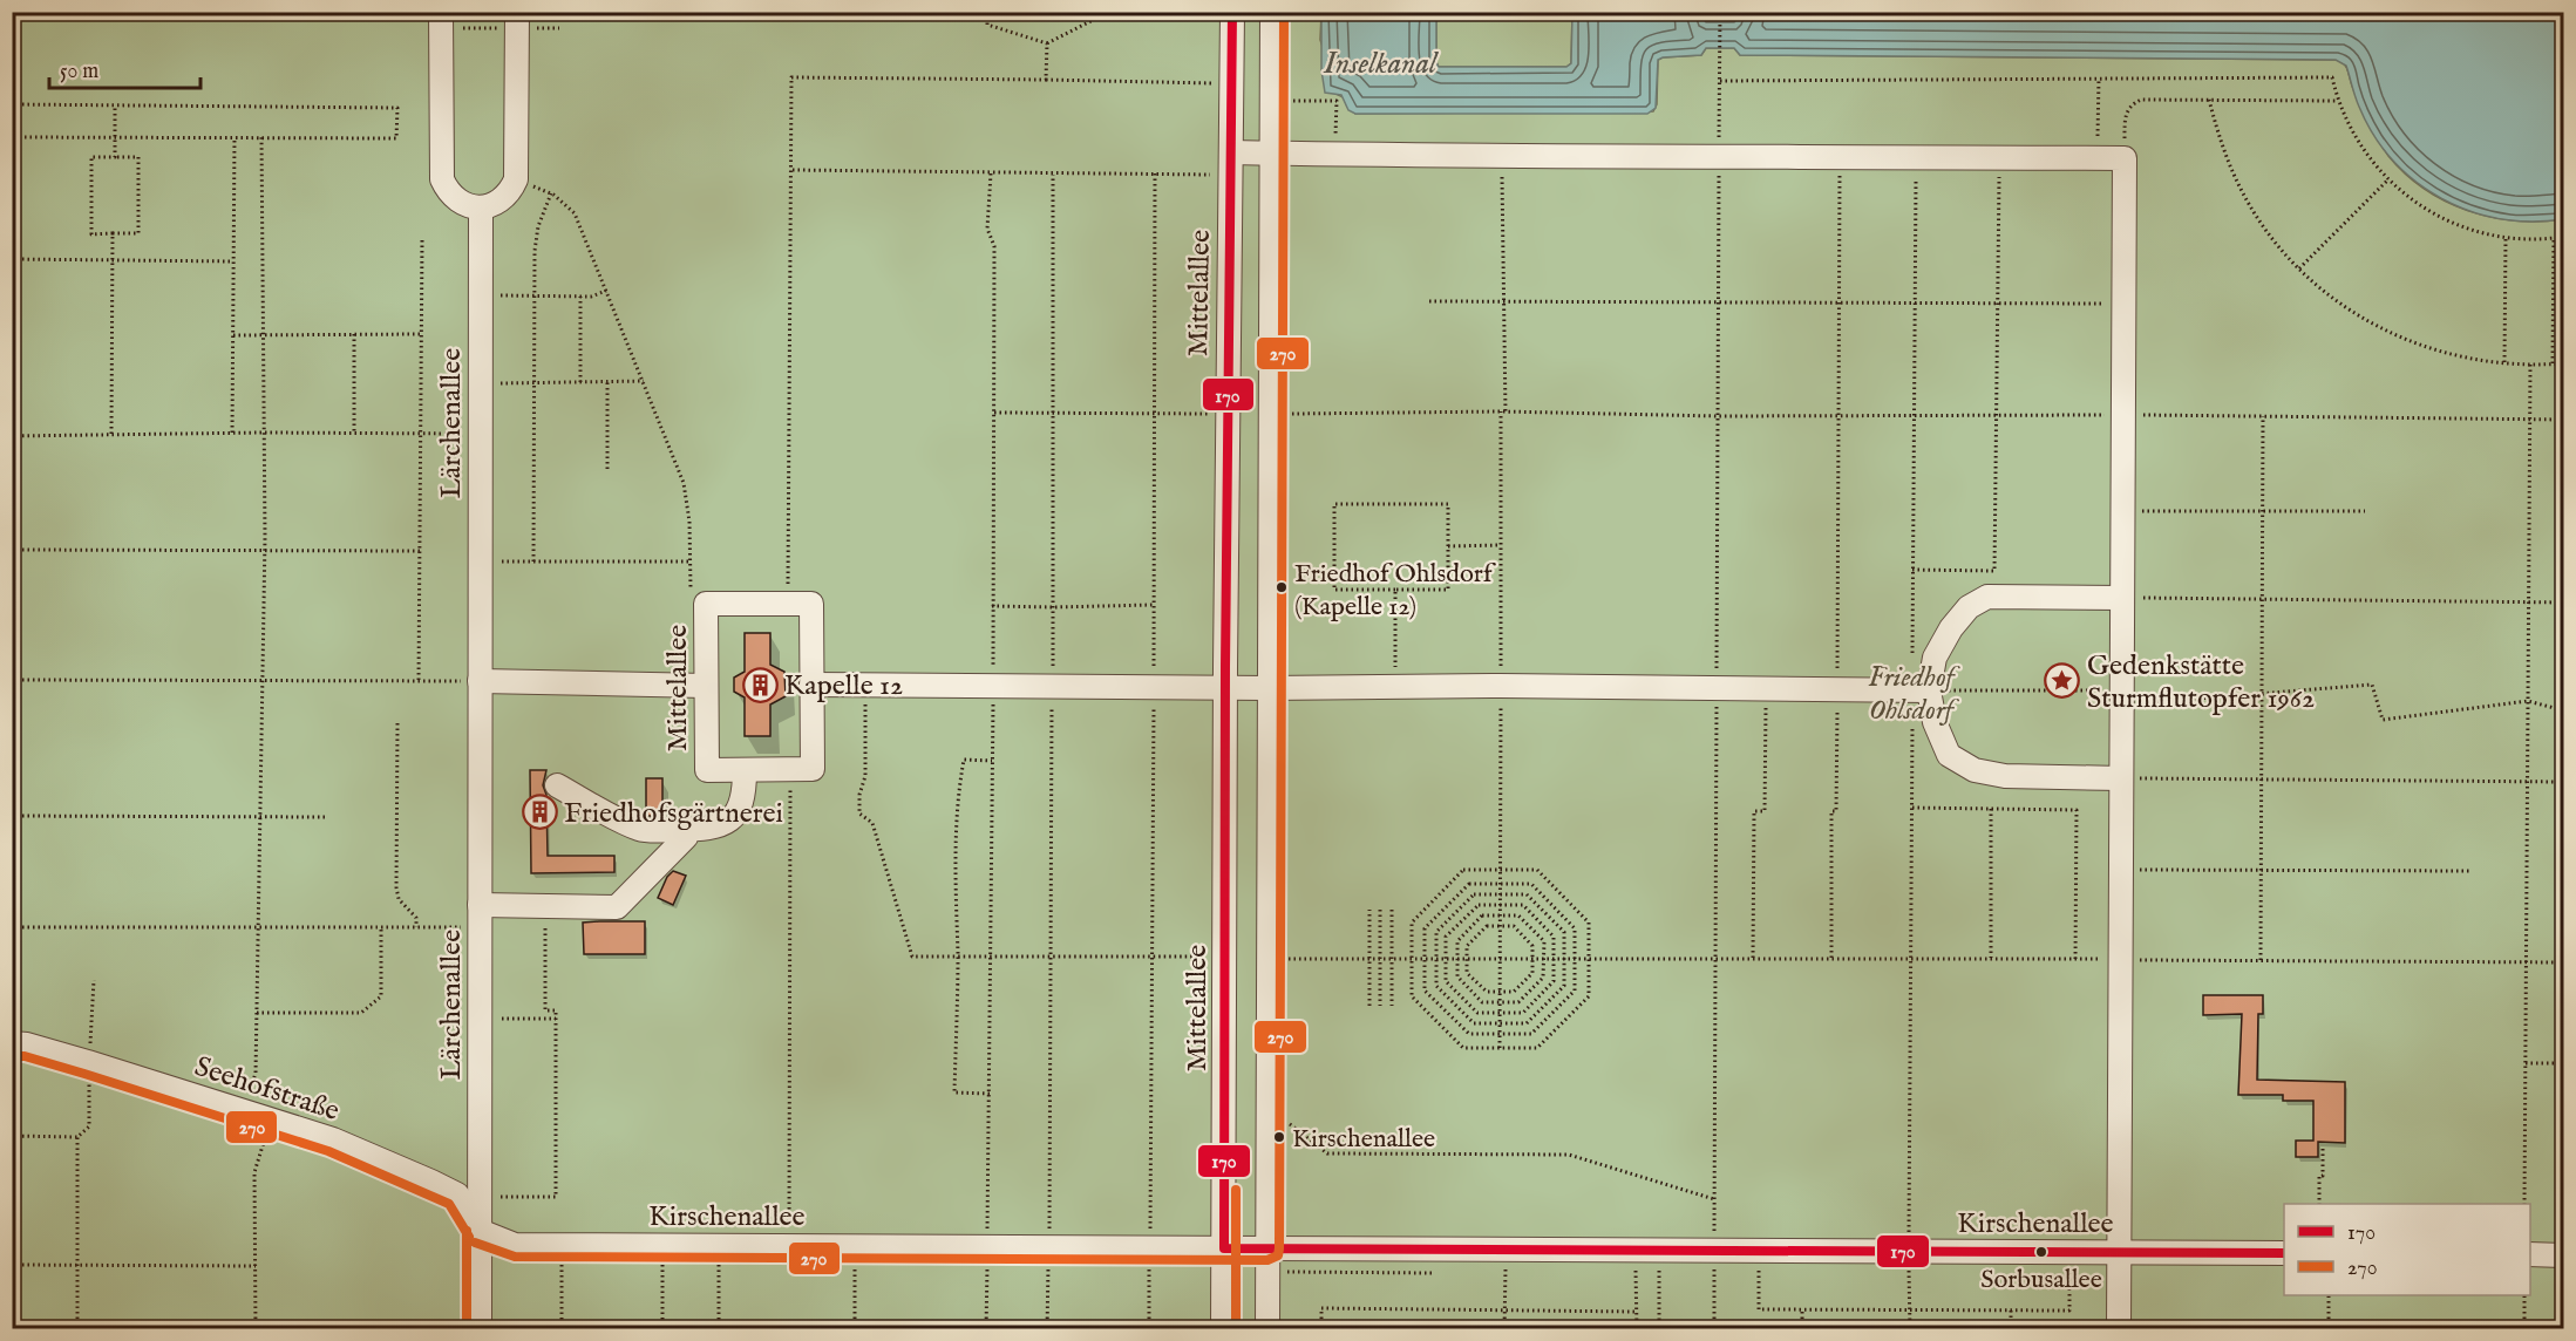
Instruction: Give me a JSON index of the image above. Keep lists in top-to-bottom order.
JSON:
{
  "streets": {
    "street": [
      "Mittelallee",
      "Lärchenallee",
      "Seehofstraße",
      "Kirschenallee"
    ]
  },
  "crossings": [
    ["Mittelallee", "Kirschenallee"],
    ["Lärchenallee", "Seehofstraße"],
    ["Lärchenallee", "Kirschenallee"],
    ["Seehofstraße", "Kirschenallee"]
  ],
  "water": ["Inselkanal"],
  "parks": ["Friedhof Ohlsdorf"],
  "places": {
    "other": ["Friedhof Ohlsdorf (Kapelle 12)", "Kirschenallee", "Sorbusallee"],
    "place": ["Gedenkstätte Sturmflutopfer 1962"],
    "building": ["Kapelle 12", "Friedhofsgärtnerei"]
  },
  "lines": ["transit line 170", "transit line 270"],
  "legend": ["170", "270"],
  "scale_bar": "50 m"
}
